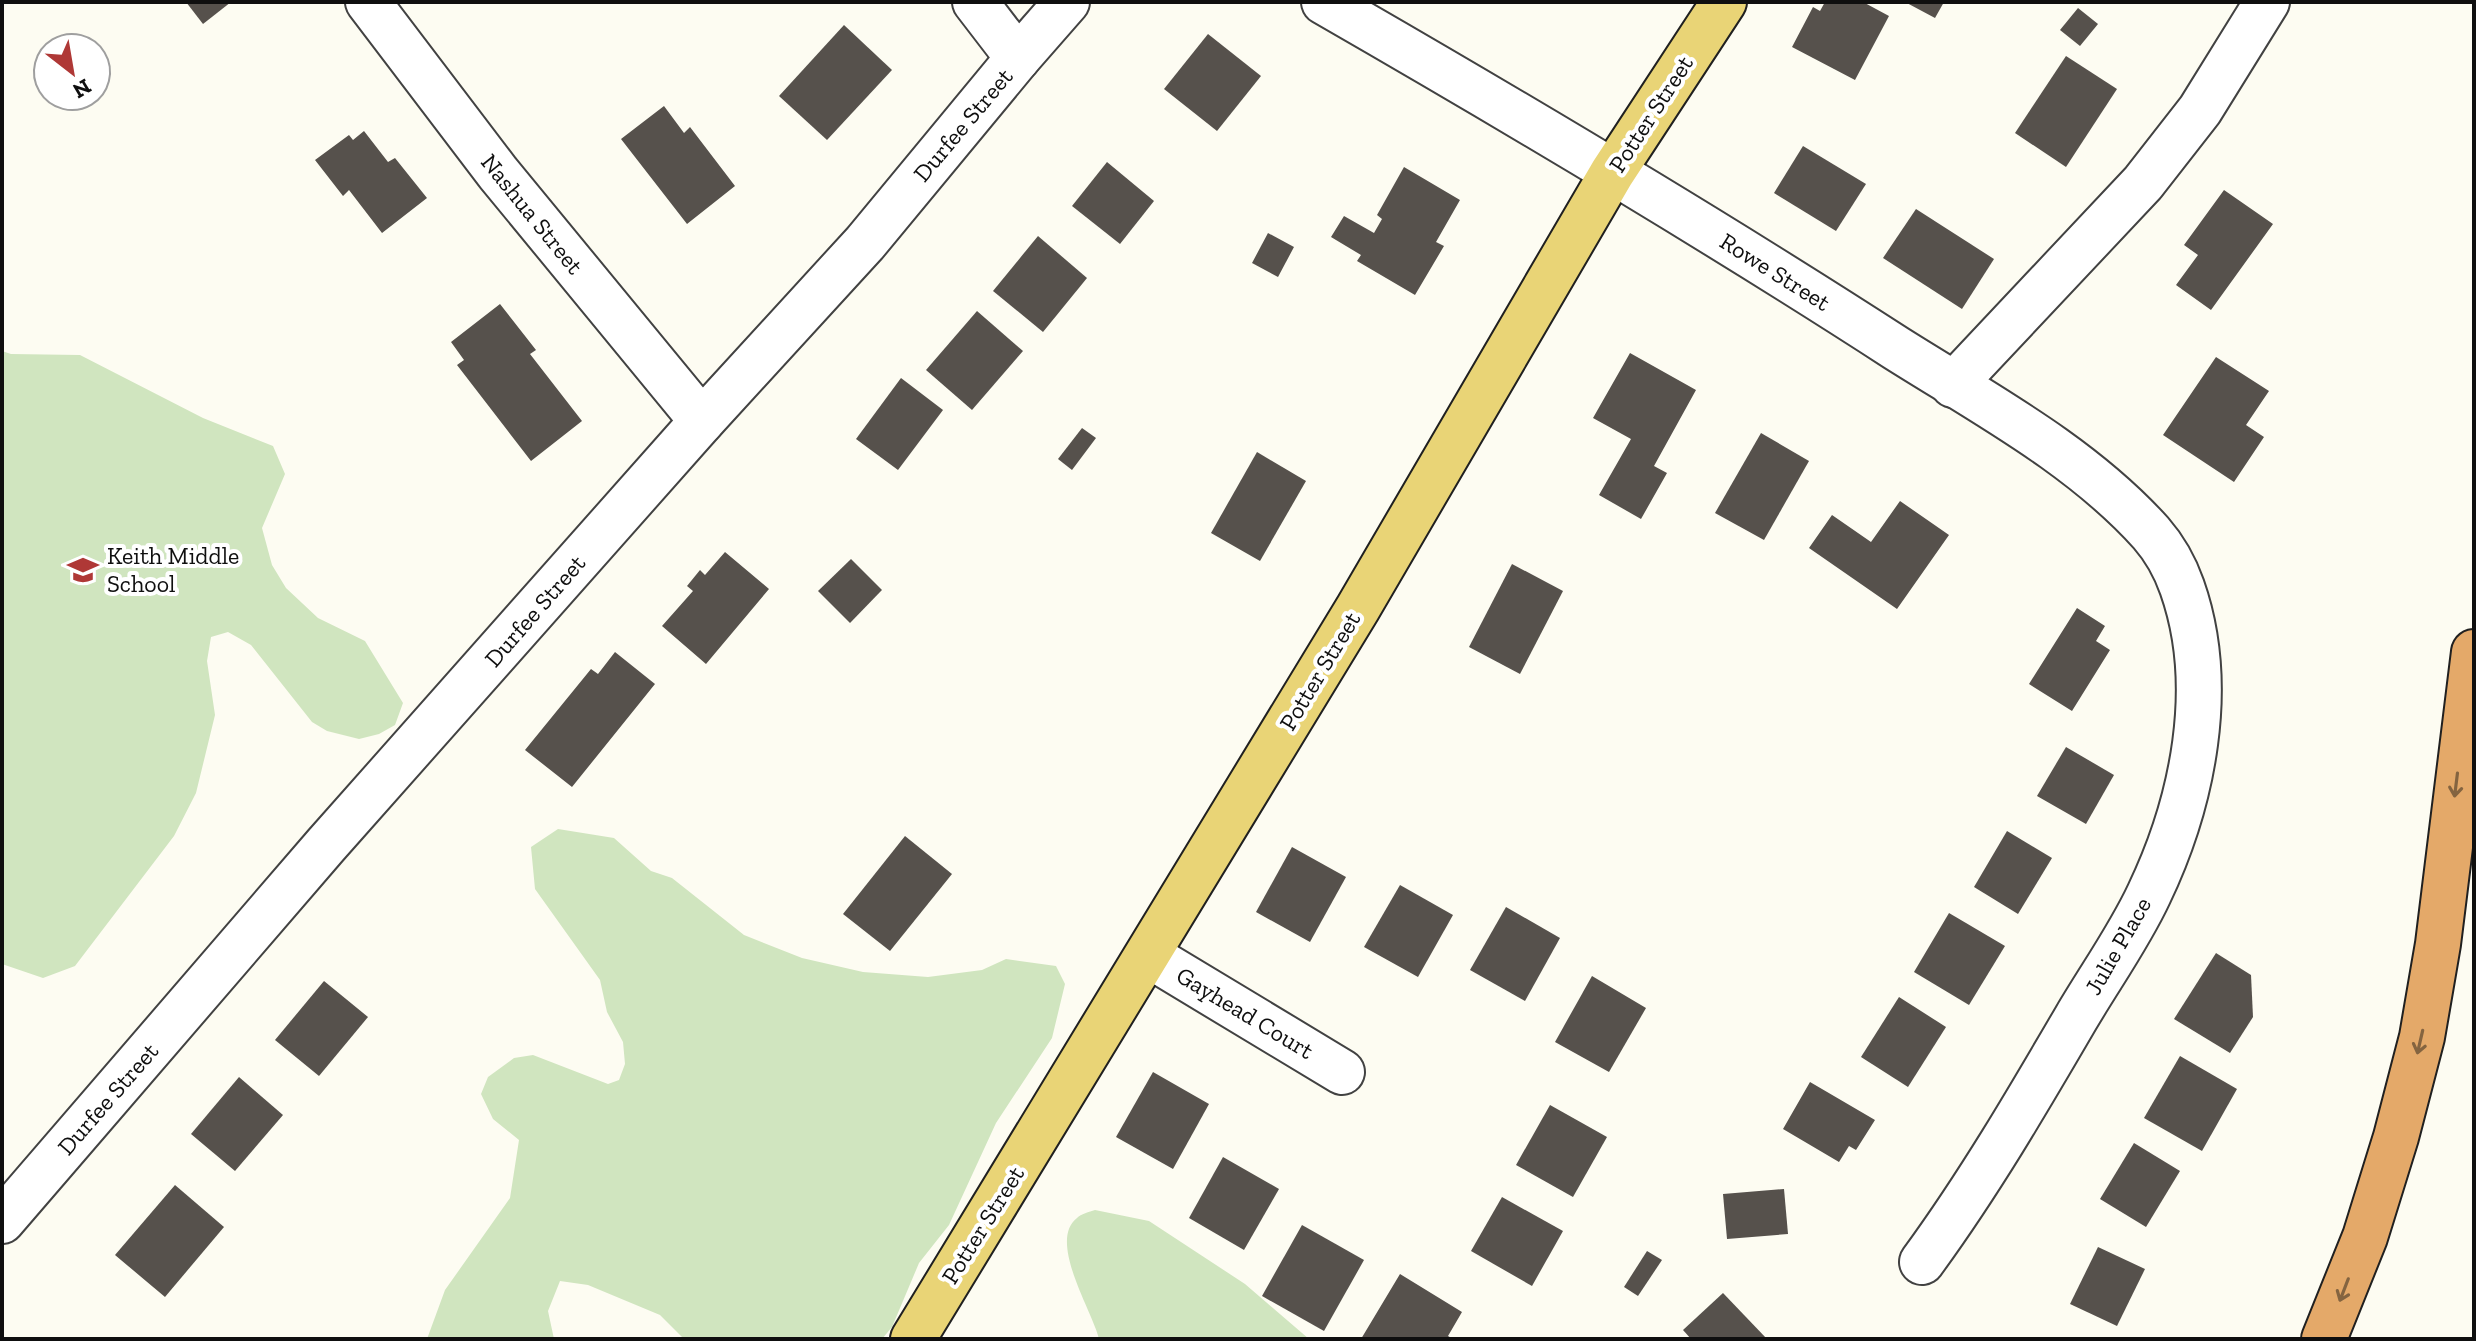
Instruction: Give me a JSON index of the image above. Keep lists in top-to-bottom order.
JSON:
{
  "streets": {
    "main road": ["Potter Street"],
    "street": [
      "Durfee Street",
      "Nashua Street",
      "Rowe Street",
      "Julie Place",
      "Gayhead Court"
    ]
  },
  "crossings": [
    ["Potter Street", "Rowe Street"],
    ["Potter Street", "Gayhead Court"],
    ["Durfee Street", "Nashua Street"],
    ["Rowe Street", "Julie Place"]
  ],
  "places": {
    "school or university": ["Keith Middle School"]
  },
  "north": "bottom right"
}
